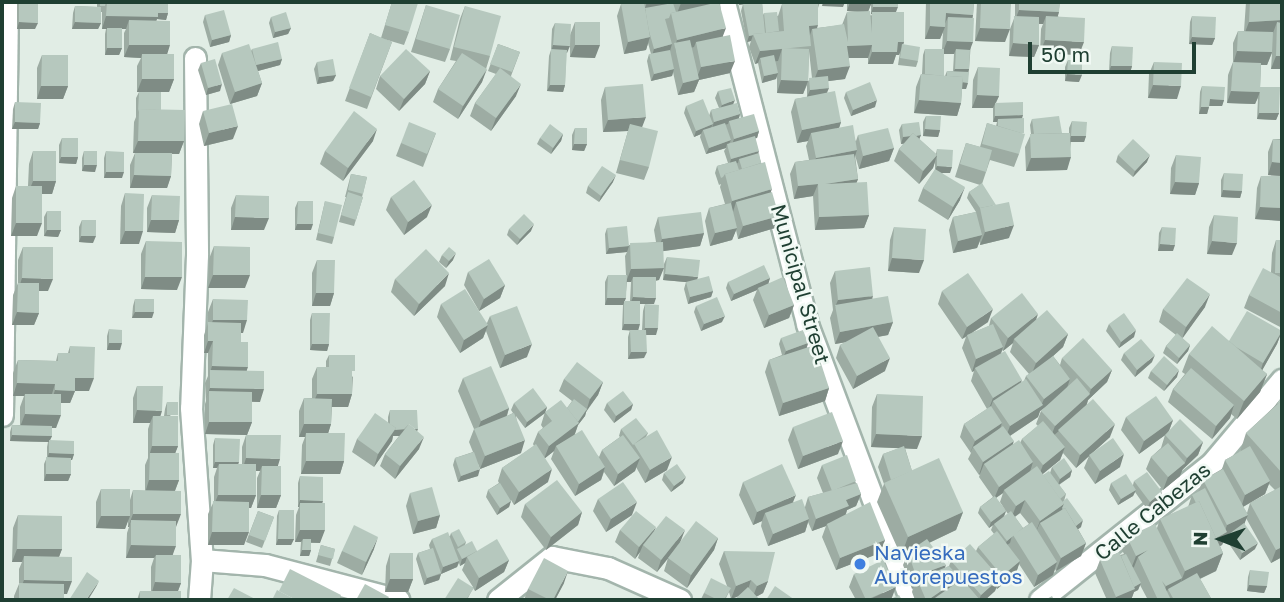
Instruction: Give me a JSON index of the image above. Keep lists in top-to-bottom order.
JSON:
{
  "streets": {
    "street": ["Municipal Street", "Calle Cabezas"]
  },
  "places": ["Navieska Autorepuestos"],
  "scale_bar": "50 m",
  "north": "left"
}
